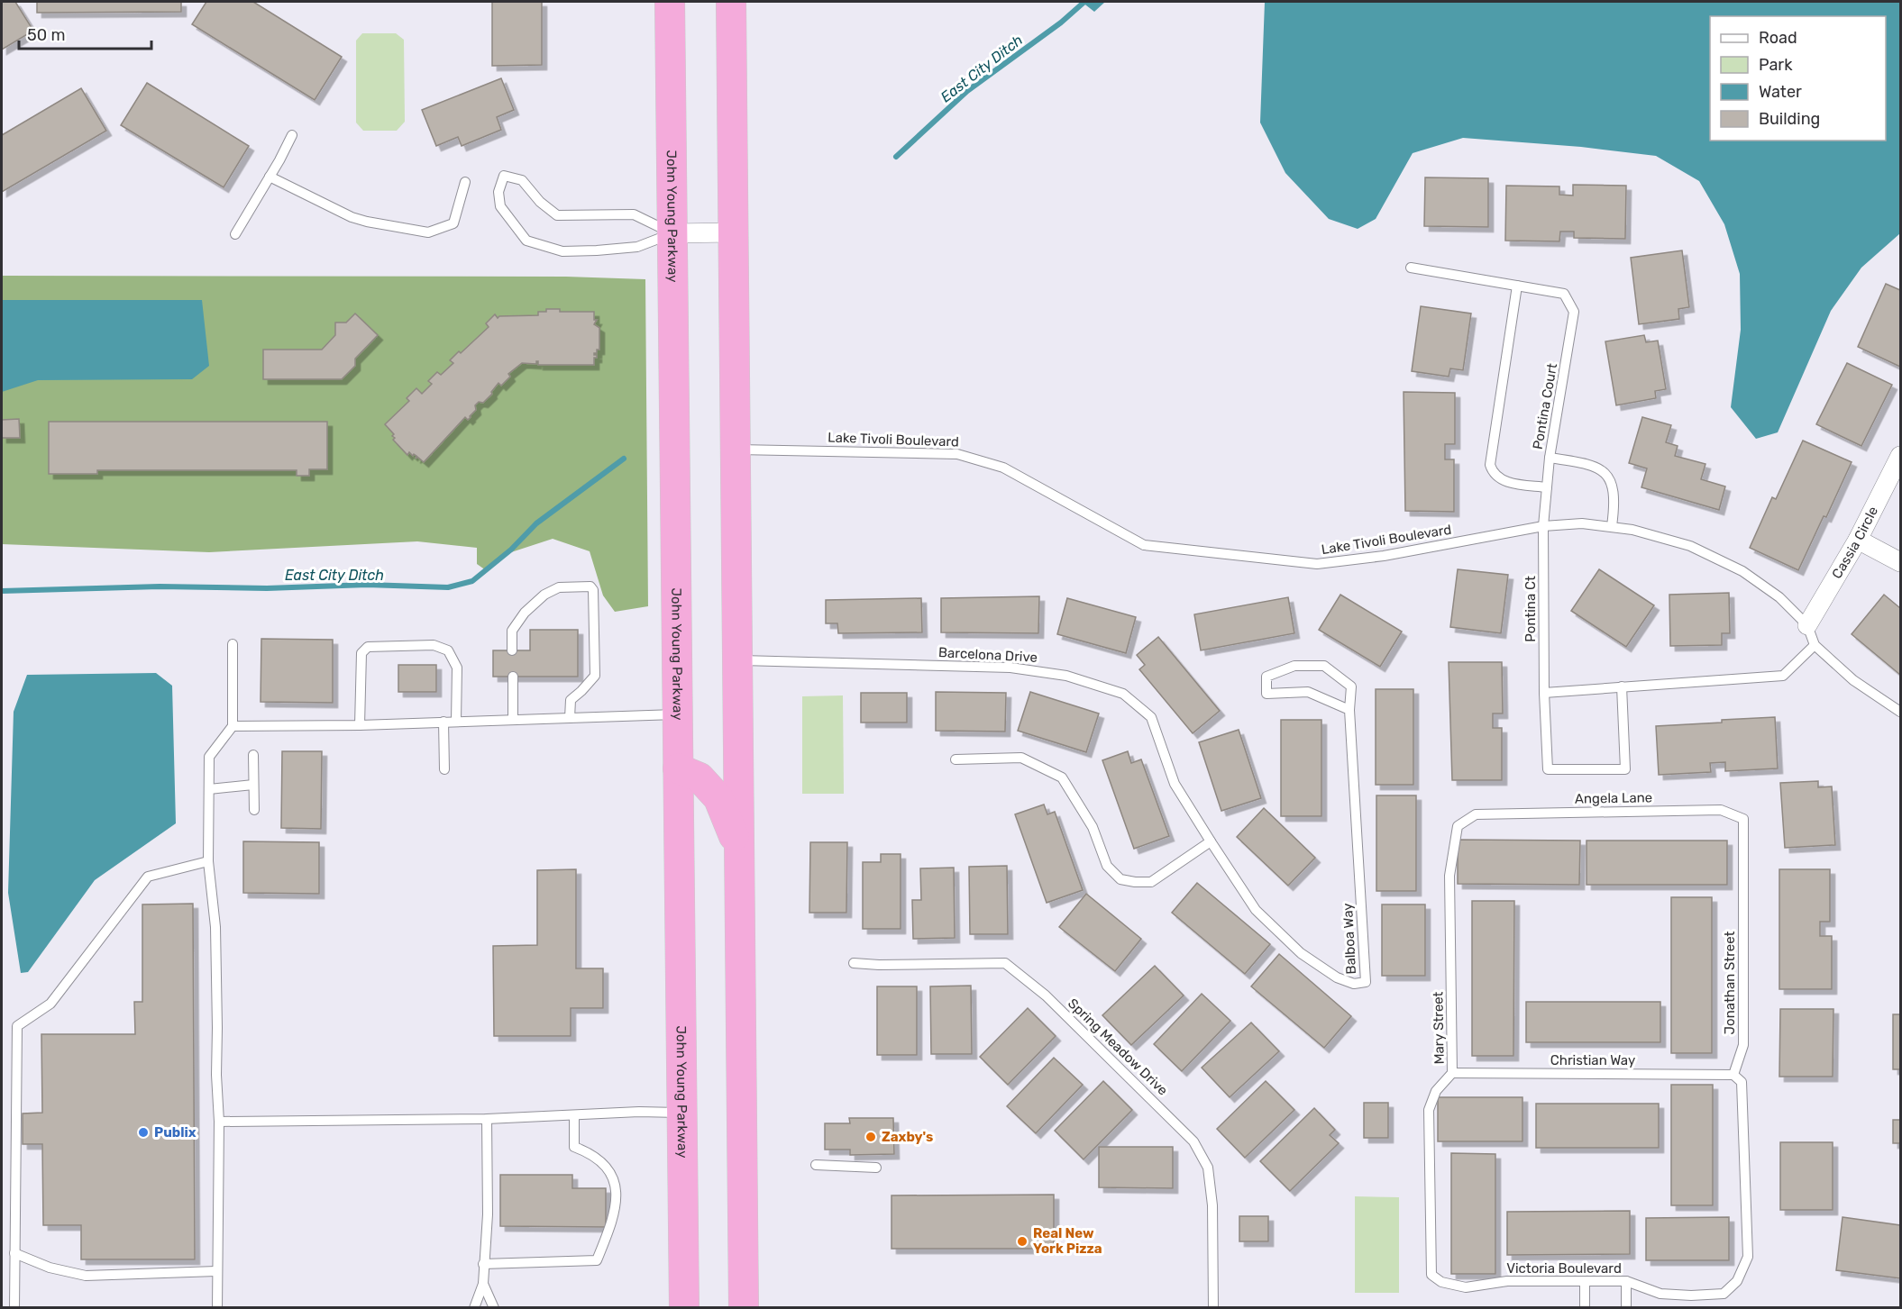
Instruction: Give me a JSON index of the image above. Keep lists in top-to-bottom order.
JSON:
{
  "streets": {
    "highway": ["John Young Parkway"],
    "street": ["Cassia Circle"],
    "lane": [
      "Pontina Court",
      "Lake Tivoli Boulevard",
      "Pontina Ct",
      "Barcelona Drive",
      "Angela Lane",
      "Balboa Way",
      "Jonathan Street",
      "Mary Street",
      "Spring Meadow Drive",
      "Christian Way",
      "Victoria Boulevard"
    ]
  },
  "crossings": [
    ["Pontina Court", "Lake Tivoli Boulevard"],
    ["Pontina Court", "Pontina Ct"],
    ["Lake Tivoli Boulevard", "Cassia Circle"],
    ["Lake Tivoli Boulevard", "Pontina Ct"],
    ["Barcelona Drive", "Balboa Way"],
    ["Angela Lane", "Jonathan Street"],
    ["Angela Lane", "Mary Street"],
    ["Jonathan Street", "Christian Way"],
    ["Jonathan Street", "Victoria Boulevard"],
    ["Mary Street", "Christian Way"],
    ["Mary Street", "Victoria Boulevard"],
    ["Christian Way", "Victoria Boulevard"]
  ],
  "water": ["East City Ditch"],
  "places": ["Publix", "Zaxby's", "Real New York Pizza"],
  "legend": [
    "Road",
    "Park",
    "Water",
    "Building"
  ],
  "scale_bar": "50 m"
}
